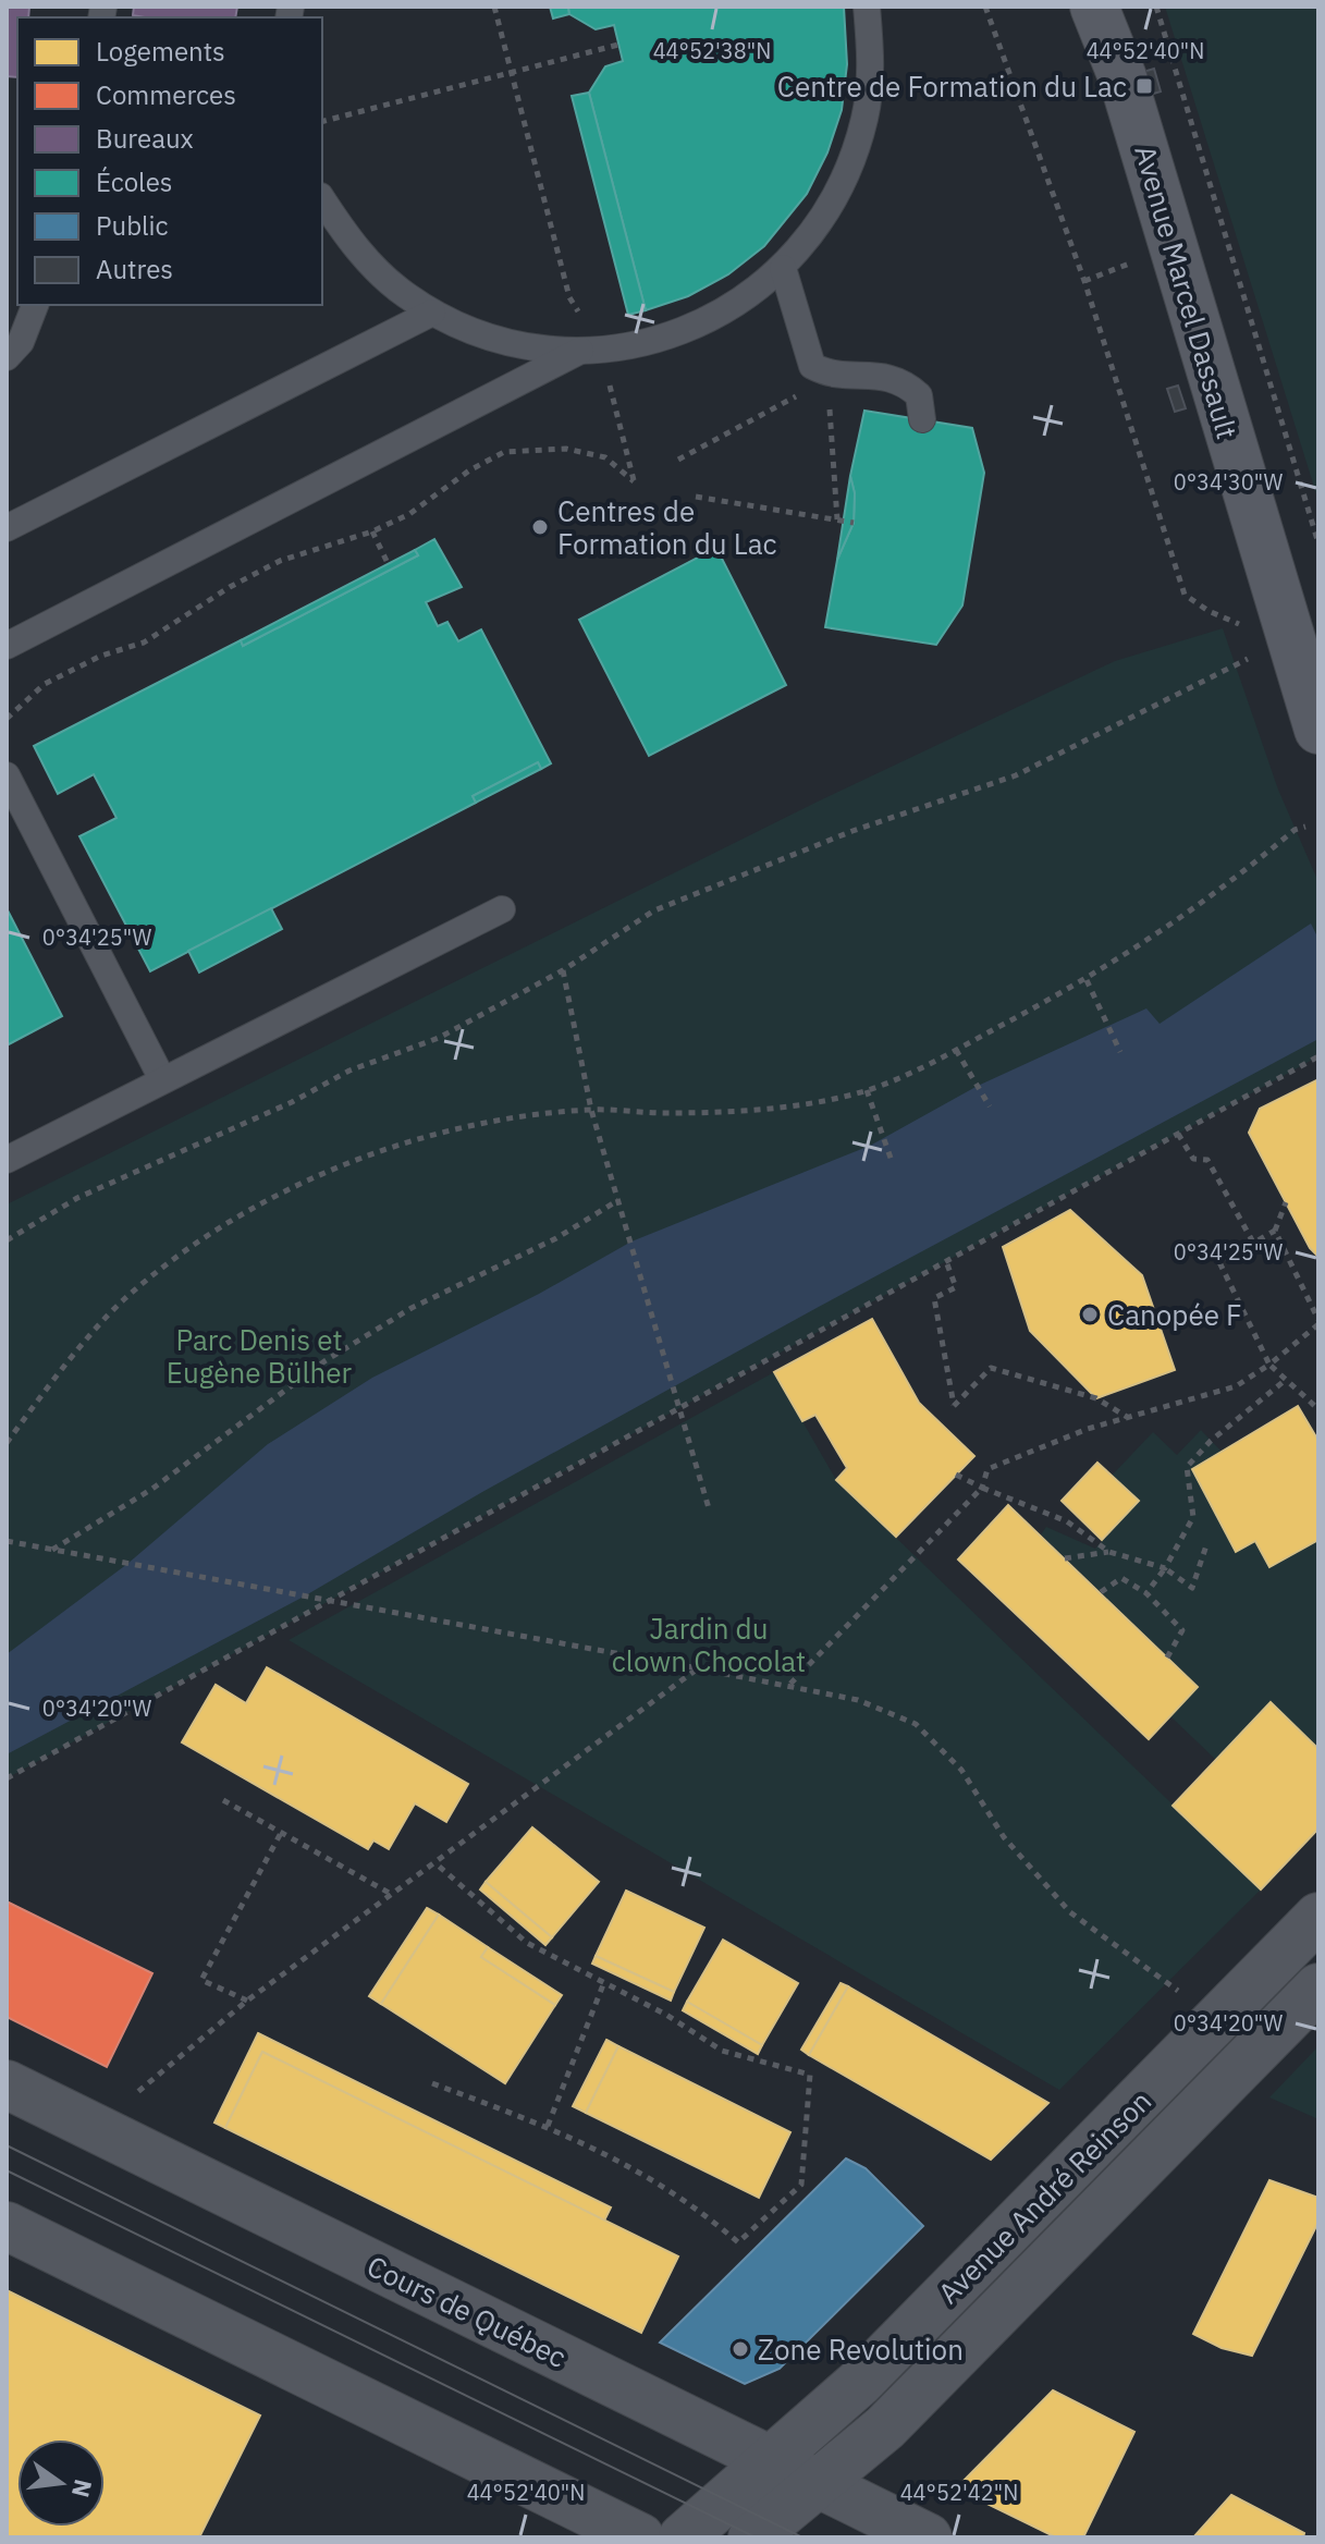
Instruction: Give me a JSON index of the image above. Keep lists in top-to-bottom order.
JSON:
{
  "streets": {
    "street": ["Avenue Marcel Dassault", "Avenue André Reinson", "Cours de Québec"]
  },
  "crossings": [
    ["Avenue André Reinson", "Cours de Québec"]
  ],
  "parks": ["Parc Denis et Eugène Bülher", "Jardin du clown Chocolat"],
  "places": {
    "transit": ["Centre de Formation du Lac"],
    "other": ["Centres de Formation du Lac", "Canopée F", "Zone Revolution"]
  },
  "legend": [
    "Logements",
    "Commerces",
    "Bureaux",
    "Écoles",
    "Public",
    "Autres"
  ],
  "north": "right",
  "coordinates": [
    "44°52'38\"N",
    "44°52'40\"N",
    "0°34'30\"W",
    "0°34'25\"W",
    "0°34'20\"W",
    "44°52'42\"N"
  ]
}
